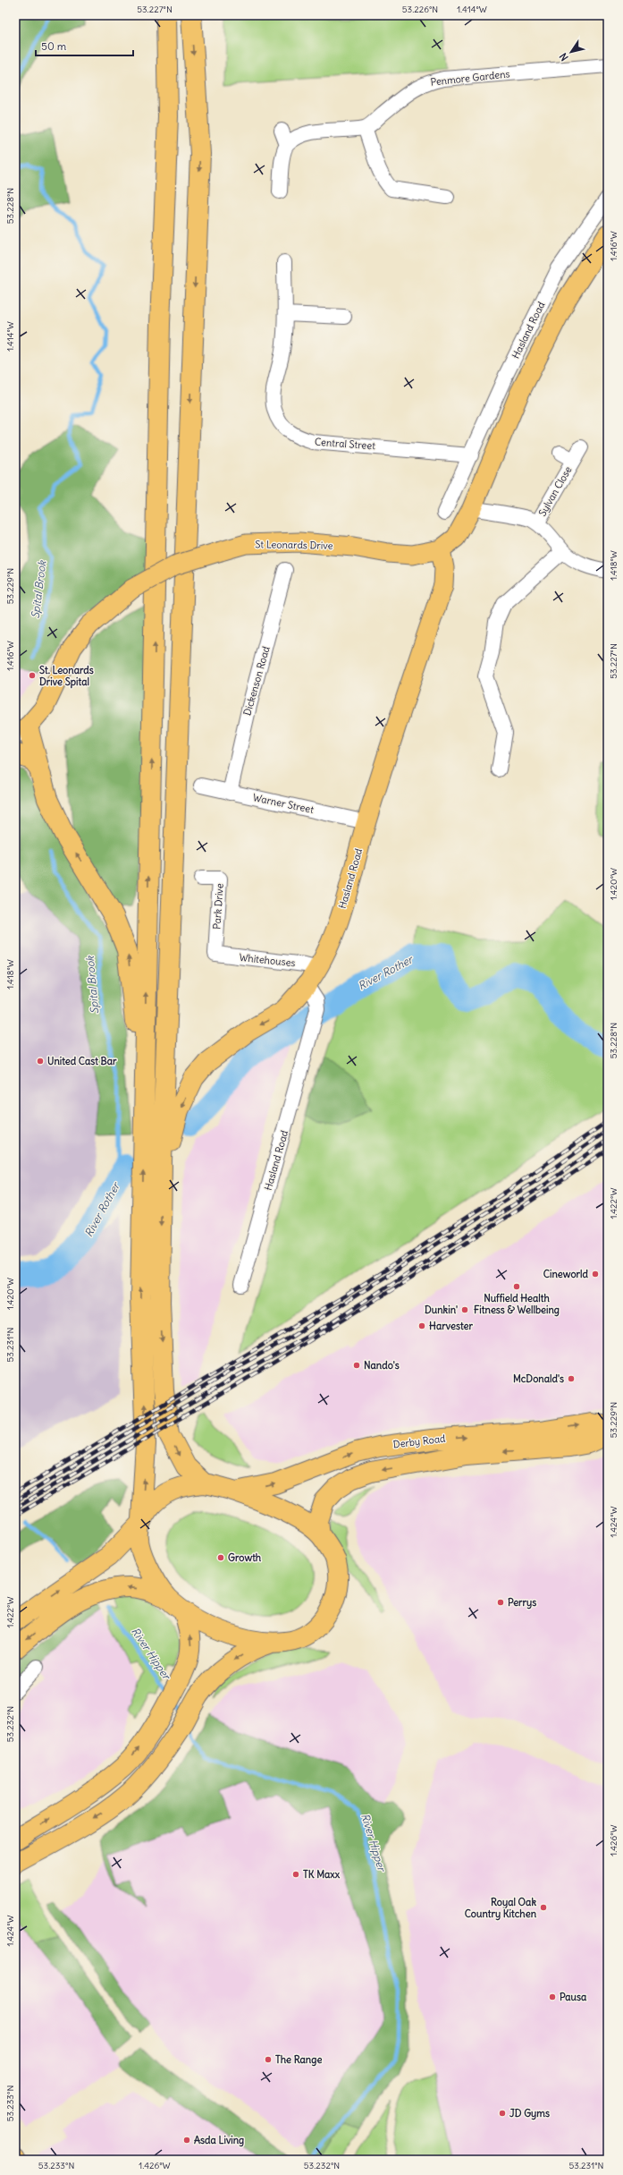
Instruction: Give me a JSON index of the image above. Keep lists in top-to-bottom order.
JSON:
{
  "streets": {
    "highway": ["Derby Road"],
    "main road": ["Hasland Road", "St Leonards Drive"],
    "street": [
      "Penmore Gardens",
      "Central Street",
      "Sylvan Close",
      "Dickenson Road",
      "Warner Street",
      "Park Drive",
      "Whitehouses"
    ]
  },
  "crossings": [
    ["Hasland Road", "Central Street"],
    ["Hasland Road", "St Leonards Drive"],
    ["Hasland Road", "Warner Street"],
    ["Hasland Road", "Whitehouses"],
    ["Dickenson Road", "Warner Street"],
    ["Park Drive", "Whitehouses"]
  ],
  "water": ["Spital Brook", "River Rother", "River Hipper"],
  "places": [
    "St. Leonards Drive Spital",
    "United Cast Bar",
    "Cineworld",
    "Nuffield Health Fitness & Wellbeing",
    "Dunkin'",
    "Harvester",
    "Nando's",
    "McDonald's",
    "Growth",
    "Perrys",
    "TK Maxx",
    "Royal Oak Country Kitchen",
    "Pausa",
    "The Range",
    "JD Gyms",
    "Asda Living"
  ],
  "scale_bar": "50 m",
  "north": "bottom left",
  "coordinates": [
    "53.227°N",
    "53.226°N",
    "1.414°W",
    "53.228°N",
    "1.416°W",
    "1.418°W",
    "53.229°N",
    "1.420°W",
    "1.422°W",
    "53.231°N",
    "1.424°W",
    "53.232°N",
    "1.426°W",
    "53.233°N"
  ]
}
